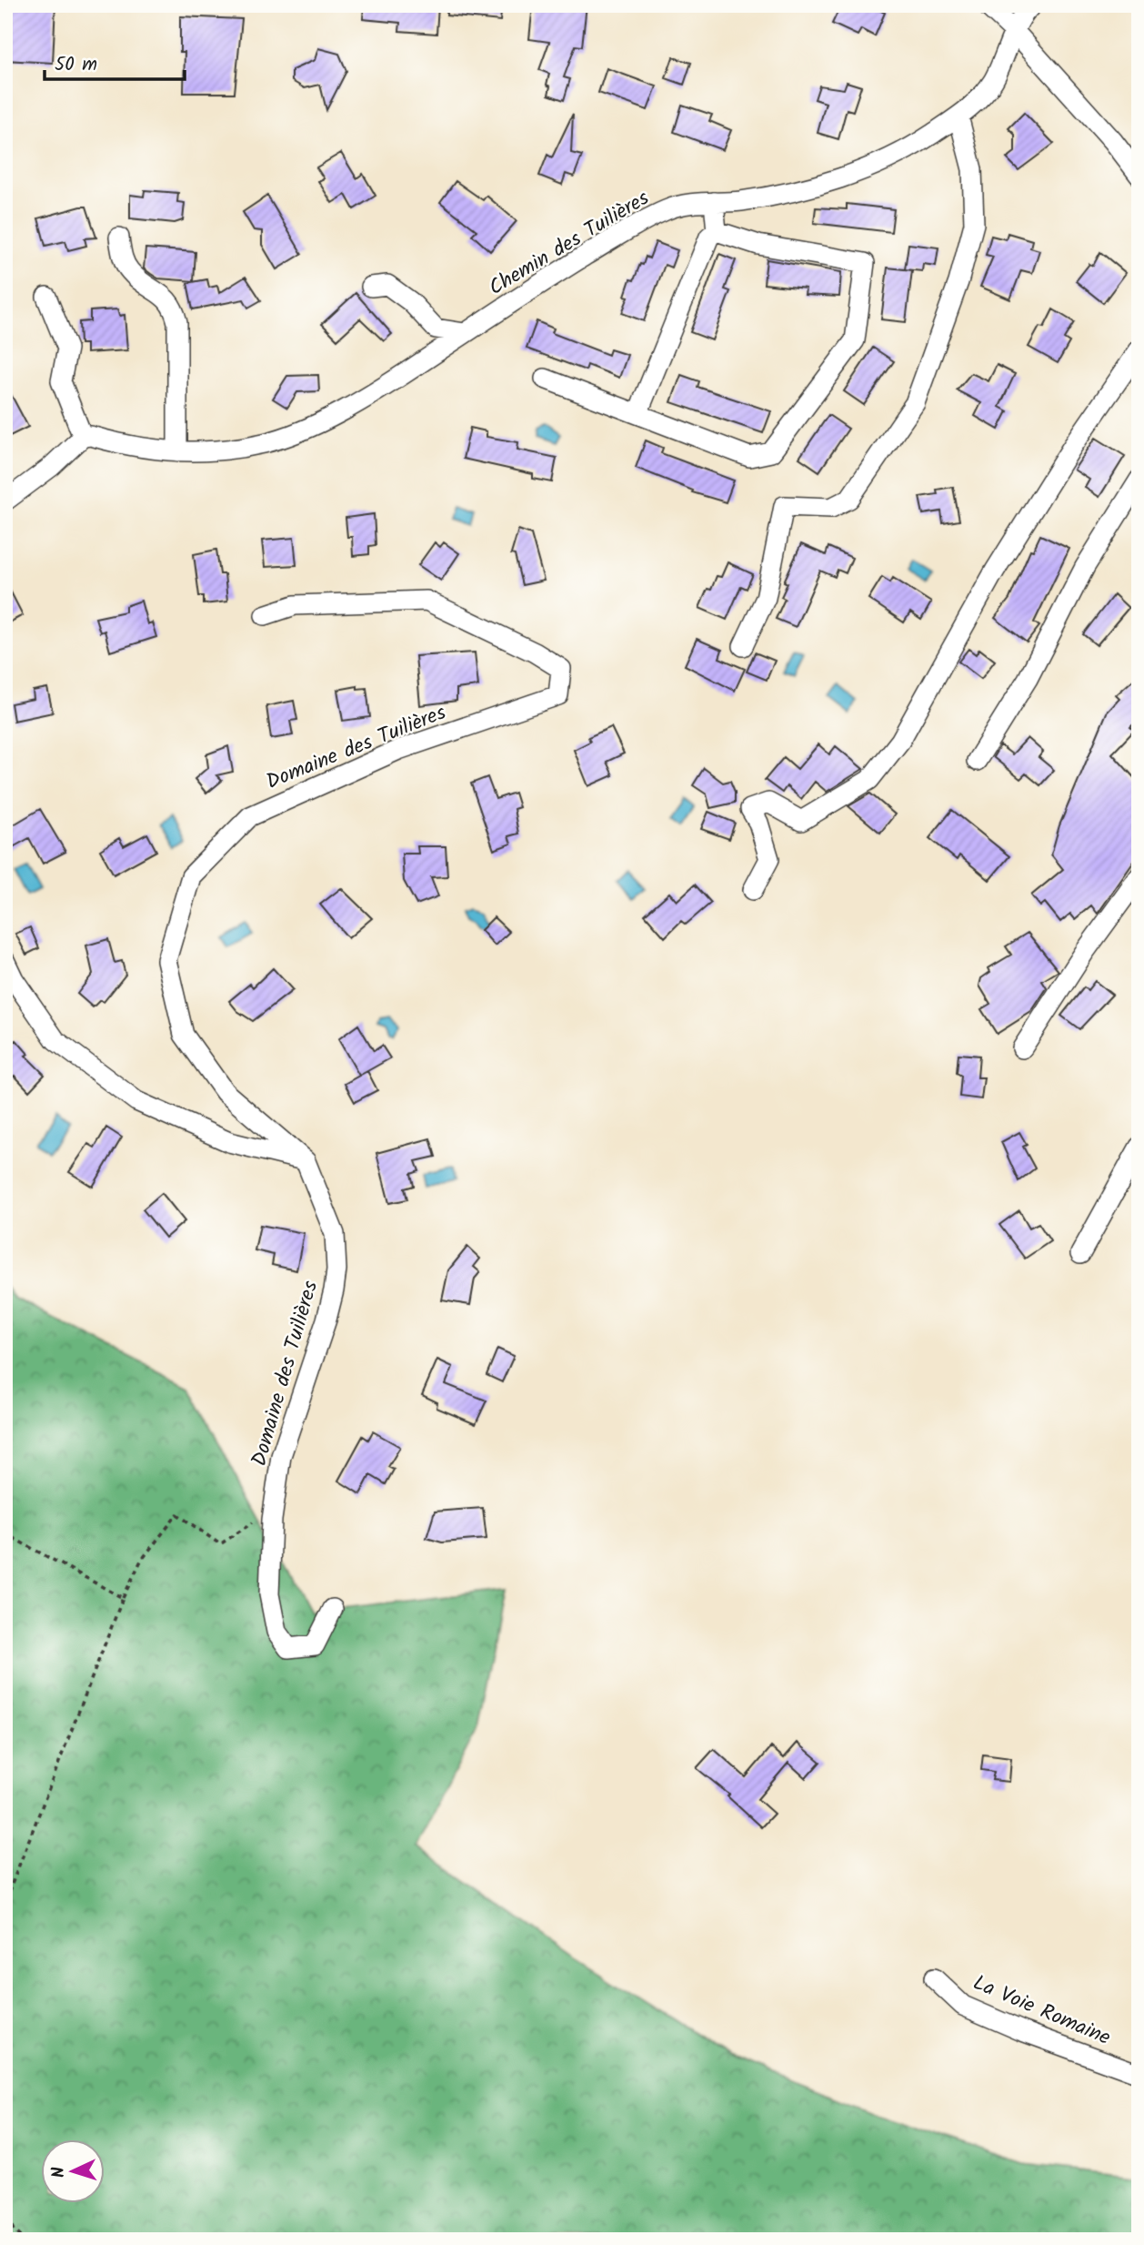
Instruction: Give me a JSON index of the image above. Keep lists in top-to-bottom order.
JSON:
{
  "streets": {
    "street": ["Chemin des Tuilières", "Domaine des Tuilières", "La Voie Romaine"]
  },
  "scale_bar": "50 m",
  "north": "left"
}
